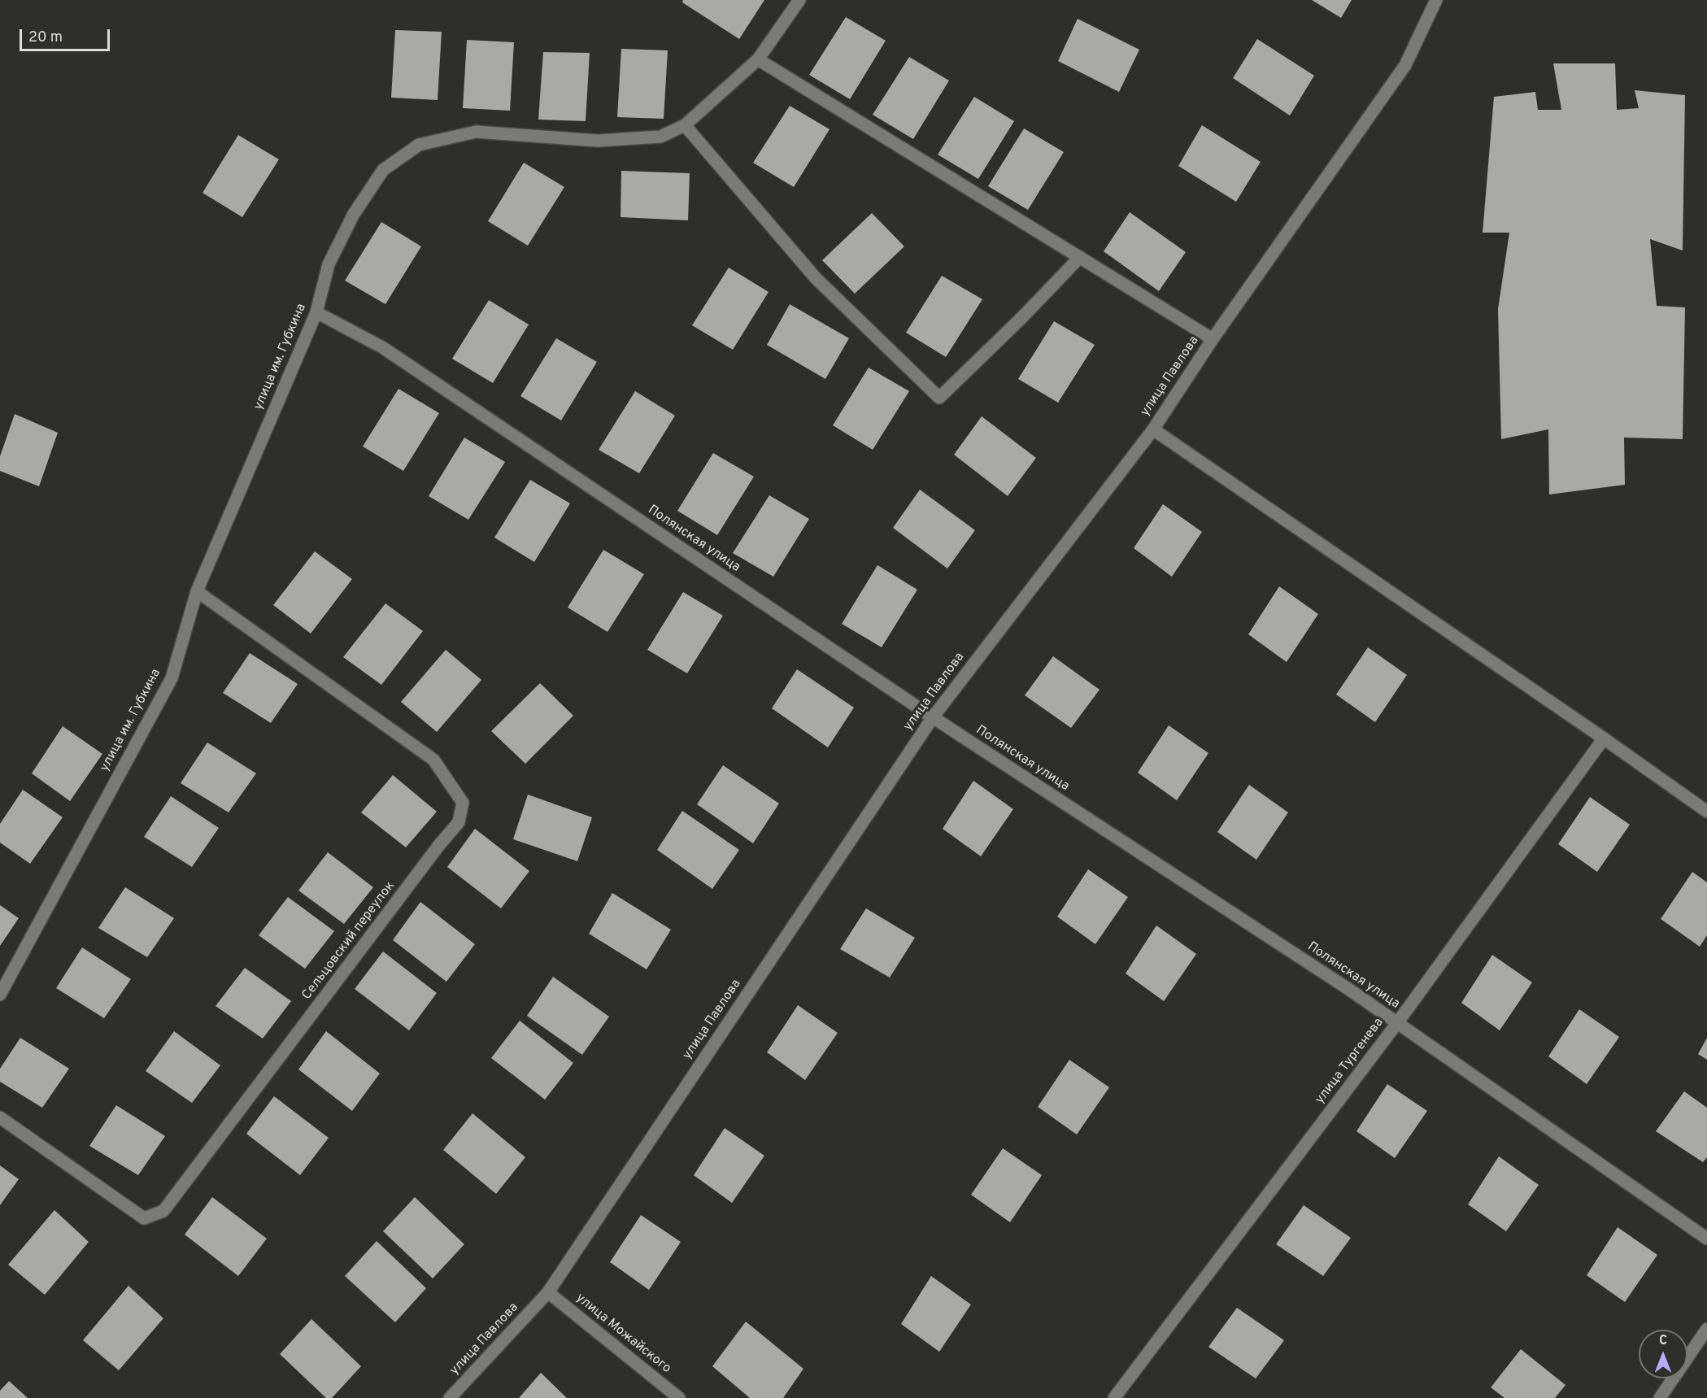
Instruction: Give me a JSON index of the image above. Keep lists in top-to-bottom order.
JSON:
{
  "streets": {
    "street": [
      "улица им. Губкина",
      "улица Павлова",
      "Полянская улица",
      "Сельцовский переулок",
      "улица Тургенева",
      "улица Можайского"
    ]
  },
  "crossings": [
    ["улица им. Губкина", "Полянская улица"],
    ["улица им. Губкина", "Сельцовский переулок"],
    ["улица Павлова", "Полянская улица"],
    ["улица Павлова", "улица Можайского"],
    ["Полянская улица", "улица Тургенева"]
  ],
  "scale_bar": "20 m",
  "north": "top"
}
